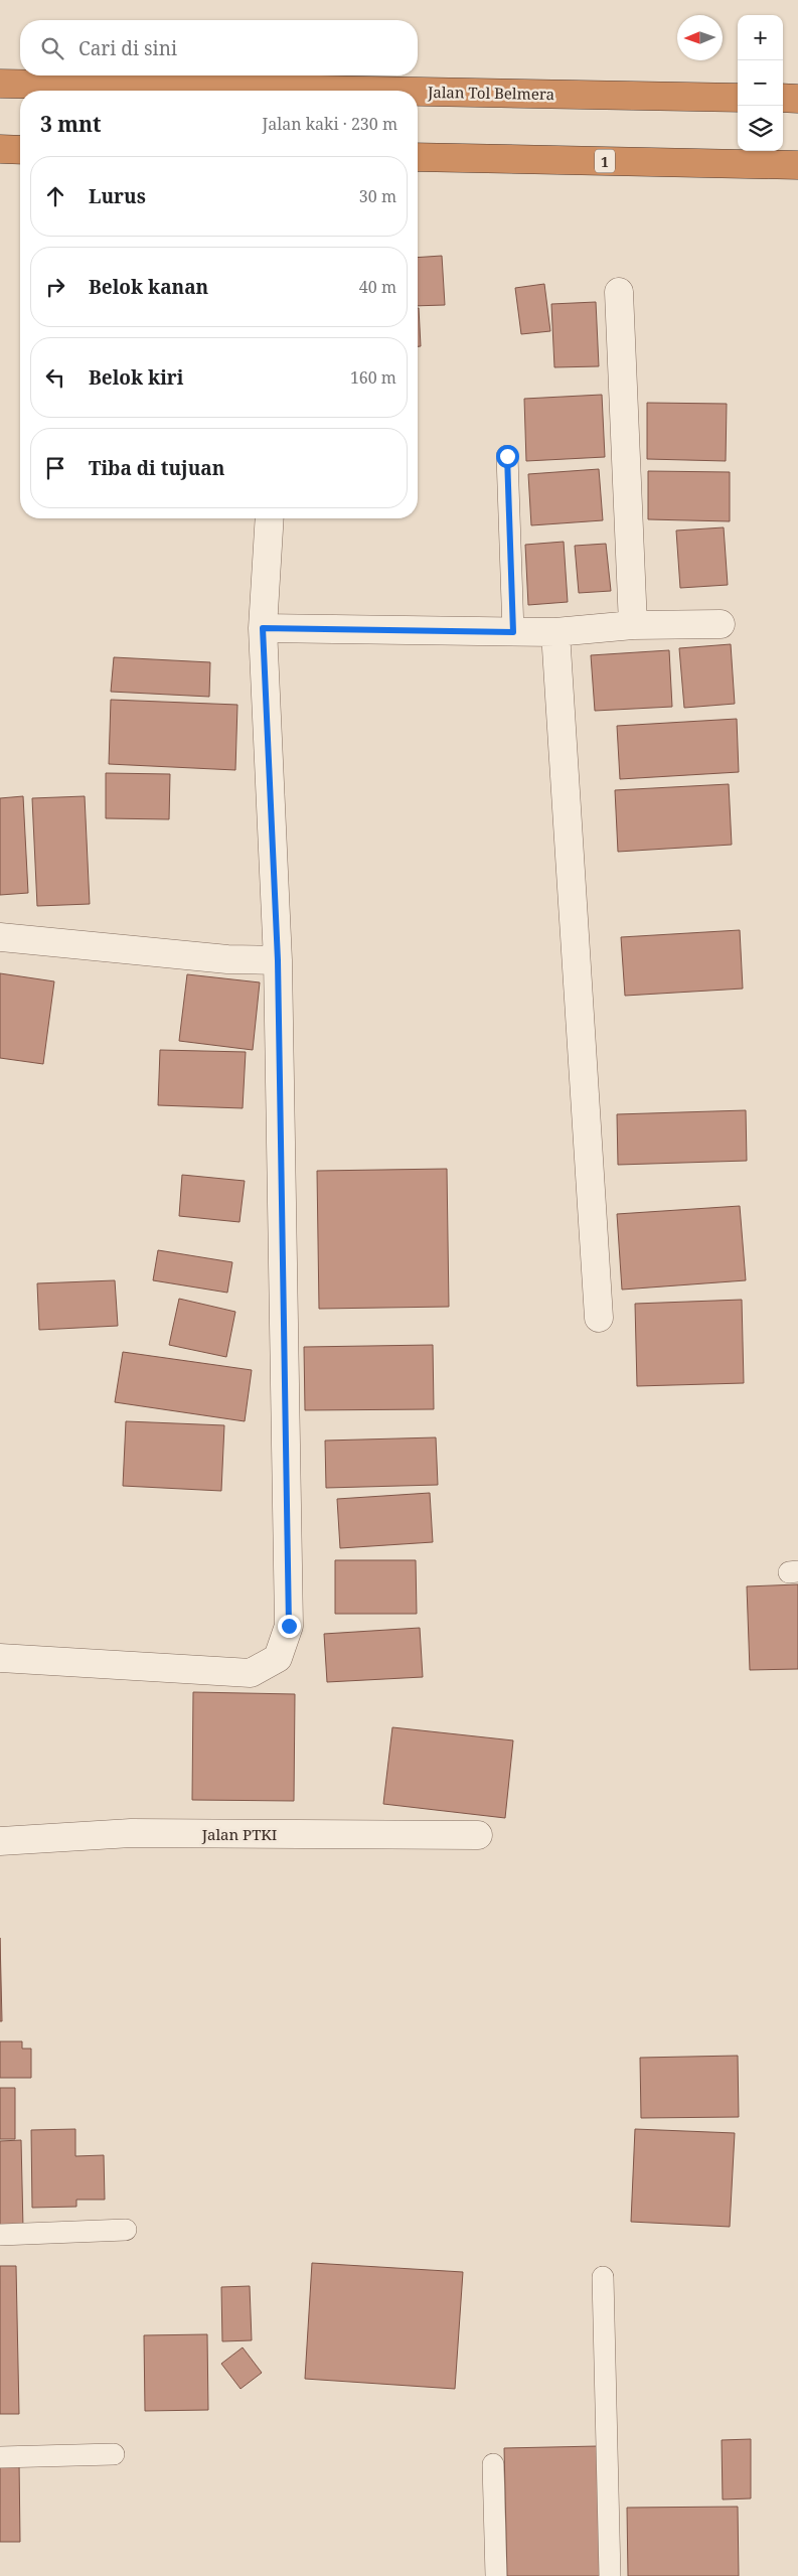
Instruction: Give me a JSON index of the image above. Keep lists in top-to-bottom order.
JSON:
{
  "streets": {
    "highway": ["Jalan Tol Belmera", "1"],
    "street": ["Jalan PTKI"]
  },
  "north": "left",
  "page": {
    "map_buttons": ["+", "−"],
    "search": "Cari di sini",
    "heading": ["3 mnt", "Jalan kaki · 230 m"],
    "list": [
      ["Lurus", "30 m"],
      ["Belok kanan", "40 m"],
      ["Belok kiri", "160 m"],
      "Tiba di tujuan"
    ]
  }
}
